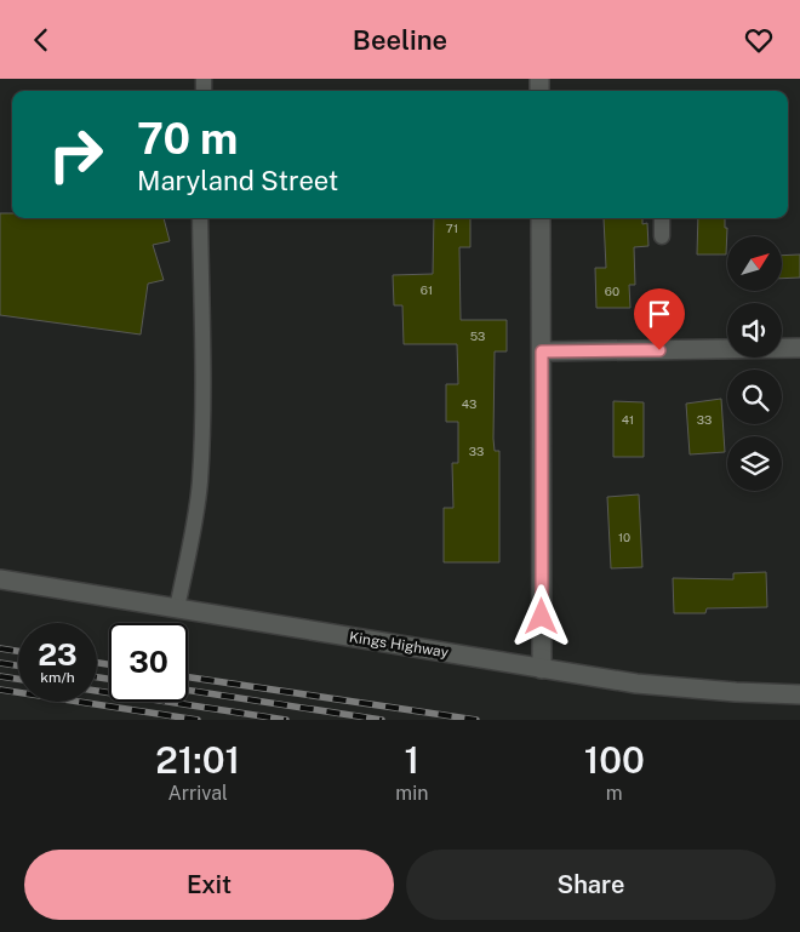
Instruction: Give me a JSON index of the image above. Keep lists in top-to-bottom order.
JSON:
{
  "streets": {
    "main road": ["Kings Highway"]
  },
  "house_numbers": [
    "71",
    "61",
    "60",
    "53",
    "43",
    "41",
    "33",
    "33",
    "10"
  ],
  "north": "top right",
  "page": {
    "header": "Beeline",
    "turn": ["70 m", "Maryland Street"],
    "speed": "23 km/h",
    "limit": "30",
    "eta": [
      "21:01",
      "Arrival",
      "1",
      "min",
      "100",
      "m"
    ],
    "buttons": ["Exit", "Share"]
  }
}
